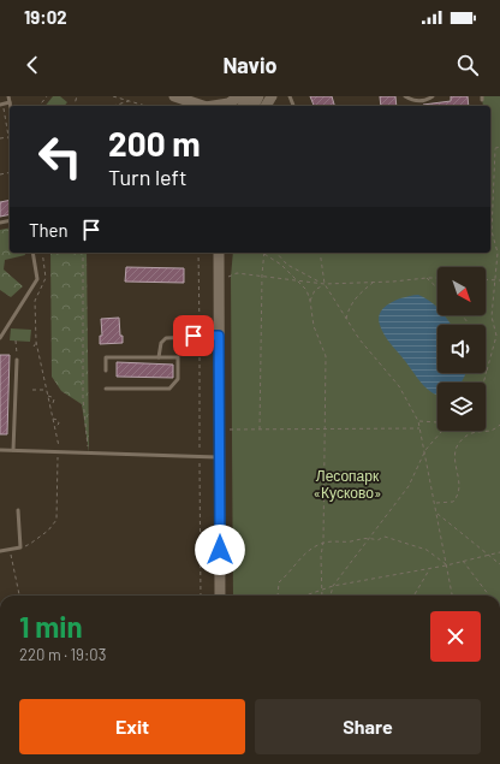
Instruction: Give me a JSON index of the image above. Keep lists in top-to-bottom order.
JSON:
{
  "parks": ["Лесопарк «Кусково»"],
  "north": "bottom right",
  "page": {
    "status": "19:02",
    "header": "Navio",
    "turn": ["200 m", "Turn left"],
    "then": "Then",
    "heading": ["1 min", "220 m · 19:03"],
    "buttons": ["Exit", "Share"]
  }
}
